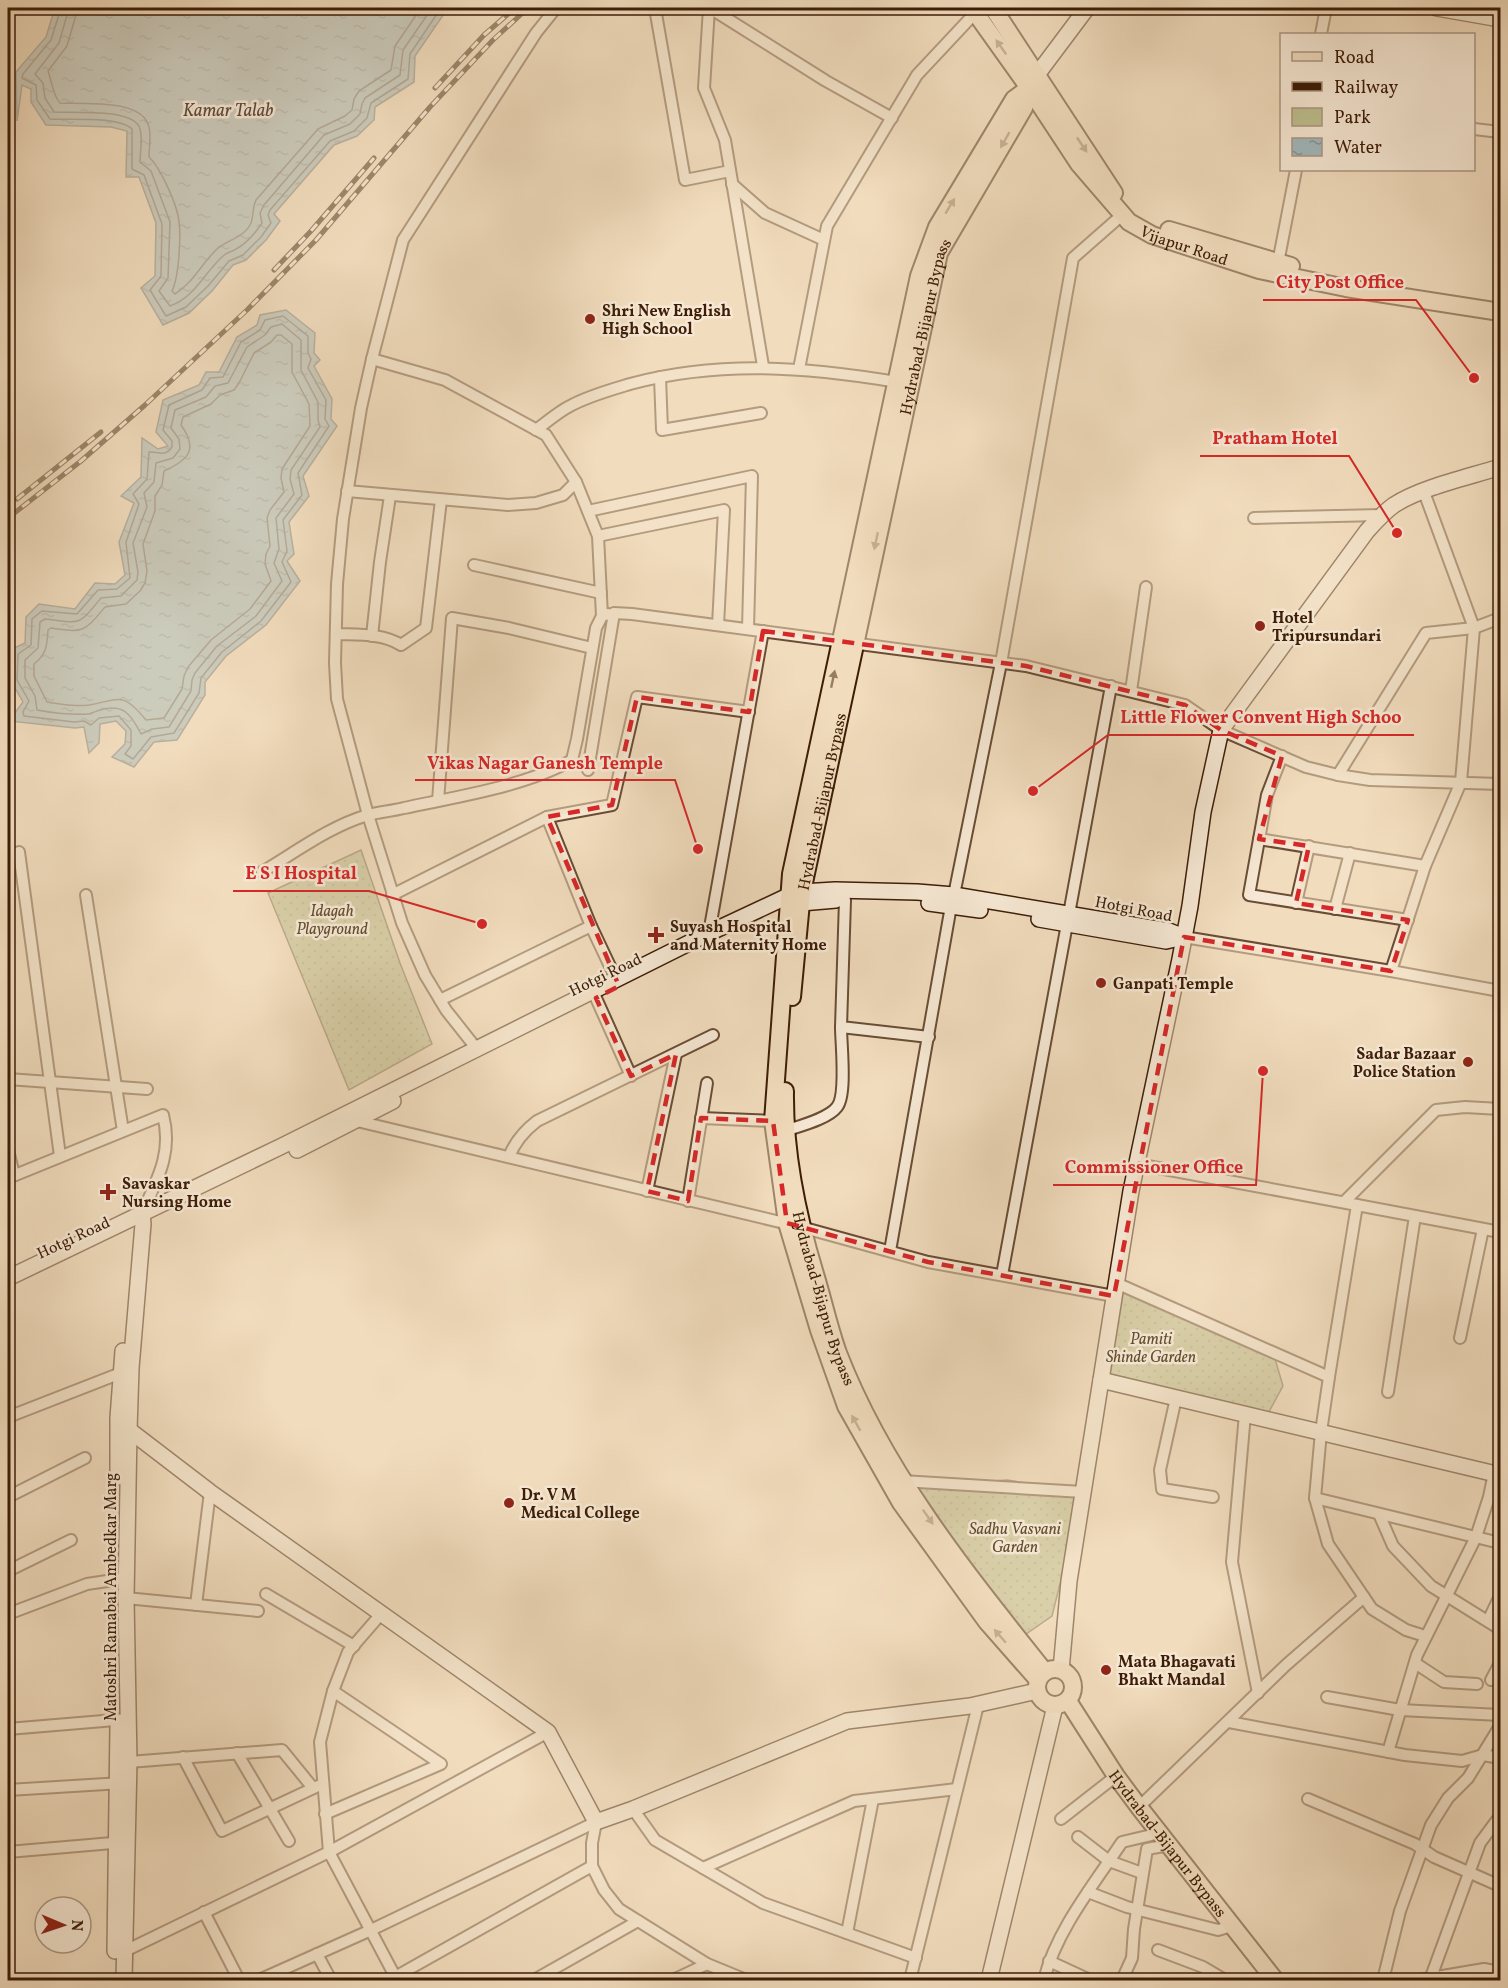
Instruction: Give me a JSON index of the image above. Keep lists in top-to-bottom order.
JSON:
{
  "streets": {
    "main road": [
      "Vijapur Road",
      "Hydrabad-Bijapur Bypass",
      "Hotgi Road",
      "Matoshri Ramabai Ambedkar Marg"
    ]
  },
  "crossings": [
    ["Vijapur Road", "Hydrabad-Bijapur Bypass"],
    ["Hydrabad-Bijapur Bypass", "Hotgi Road"],
    ["Hotgi Road", "Matoshri Ramabai Ambedkar Marg"]
  ],
  "water": ["Kamar Talab"],
  "parks": ["Idagah Playground", "Pamiti Shinde Garden", "Sadhu Vasvani Garden"],
  "places": {
    "other": [
      "Shri New English High School",
      "City Post Office",
      "Pratham Hotel",
      "Hotel Tripursundari",
      "Little Flower Convent High Schoo",
      "Vikas Nagar Ganesh Temple",
      "E S I Hospital",
      "Ganpati Temple",
      "Sadar Bazaar Police Station",
      "Commissioner Office",
      "Dr. V M Medical College",
      "Mata Bhagavati Bhakt Mandal"
    ],
    "health": ["Suyash Hospital and Maternity Home", "Savaskar Nursing Home"]
  },
  "legend": [
    "Road",
    "Railway",
    "Park",
    "Water"
  ],
  "north": "right"
}
